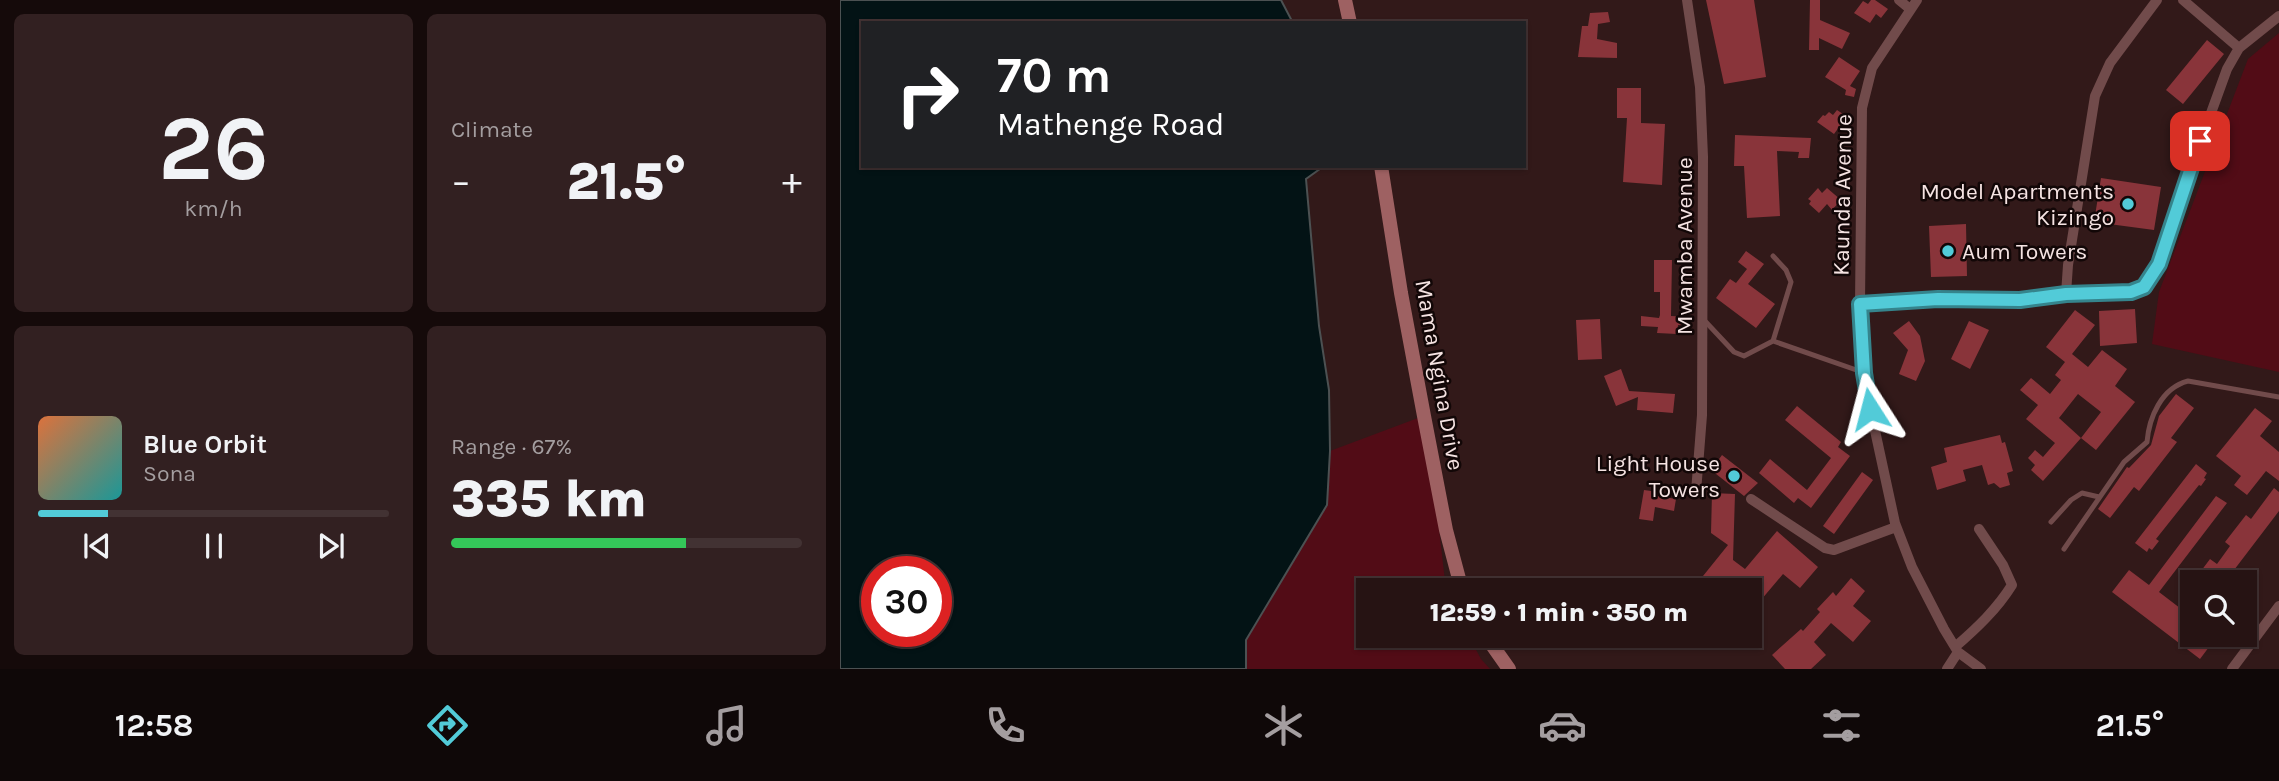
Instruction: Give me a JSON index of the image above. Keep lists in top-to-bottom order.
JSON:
{
  "streets": {
    "street": ["Kaunda Avenue", "Mwamba Avenue", "Mama Ngina Drive"]
  },
  "places": ["Model Apartments Kizingo", "Aum Towers", "Light House Towers"],
  "page": {
    "tile": [
      ["26", "km/h"],
      "Climate",
      ["Range · 67%", "335 km"]
    ],
    "turn": ["70 m", "Mathenge Road"],
    "heat": ["−", "21.5°", "+"],
    "song": ["Blue Orbit", "Sona"],
    "limit": "30",
    "trip": "12:59 · 1 min · 350 m",
    "tabs": ["12:58", "21.5°"]
  }
}
